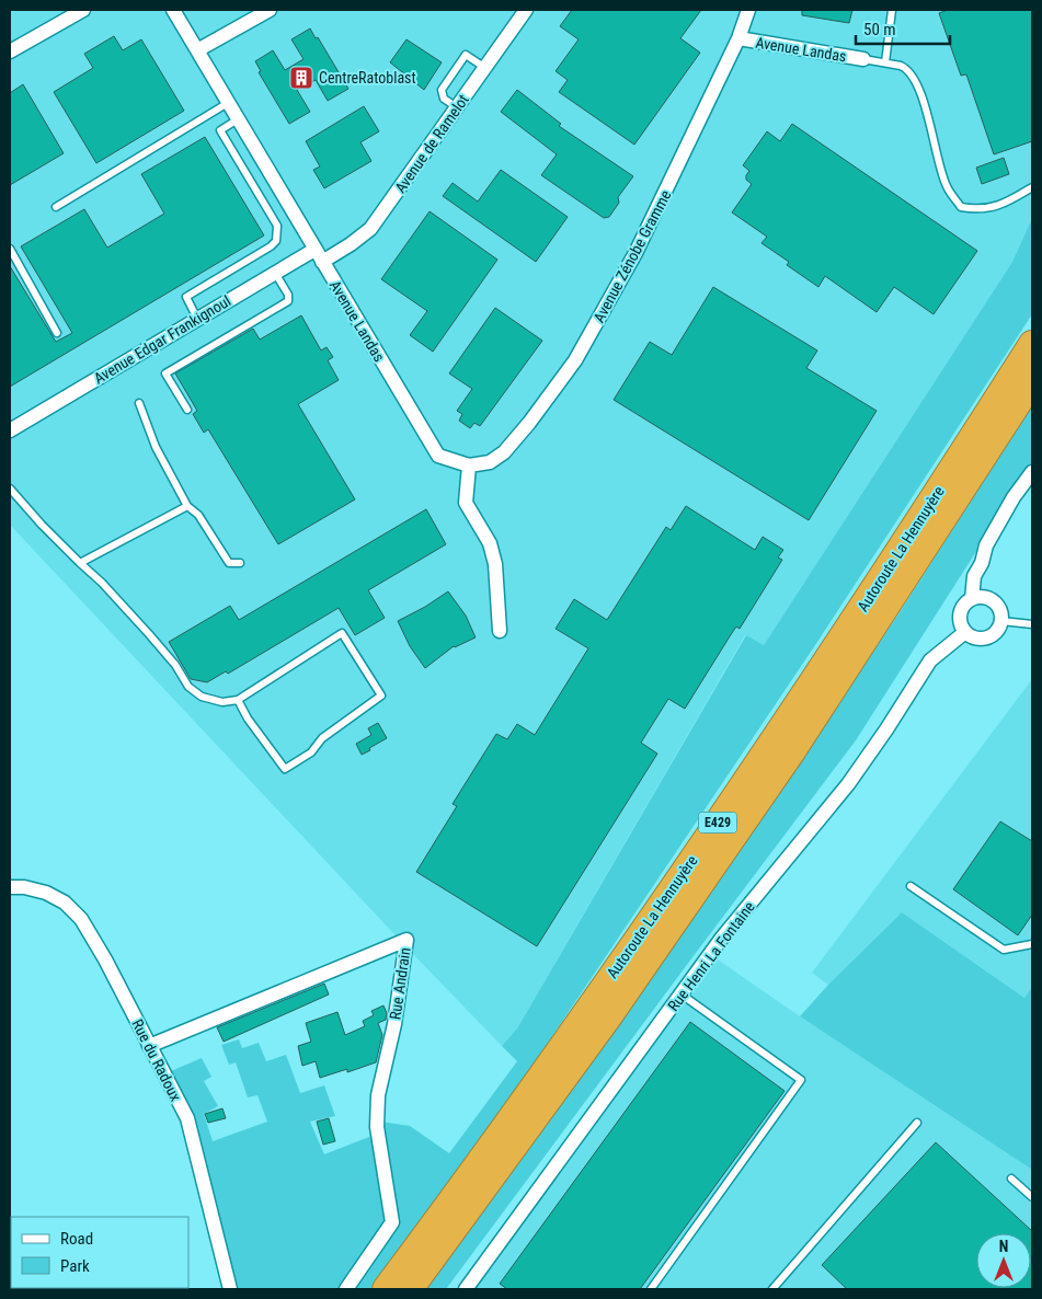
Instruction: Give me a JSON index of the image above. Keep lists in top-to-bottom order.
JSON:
{
  "streets": {
    "highway": ["Autoroute La Hennuyère", "E429"],
    "street": [
      "Avenue Landas",
      "Avenue de Ramelot",
      "Avenue Zénobe Gramme",
      "Avenue Edgar Frankignoul",
      "Rue Henri La Fontaine",
      "Rue Andrain",
      "Rue du Radoux"
    ]
  },
  "crossings": [
    ["Avenue Landas", "Avenue de Ramelot"],
    ["Avenue Landas", "Avenue Zénobe Gramme"],
    ["Avenue Landas", "Avenue Edgar Frankignoul"],
    ["Rue Andrain", "Rue du Radoux"]
  ],
  "places": {
    "building": ["CentreRatoblast"]
  },
  "legend": ["Road", "Park"],
  "scale_bar": "50 m",
  "north": "top"
}
